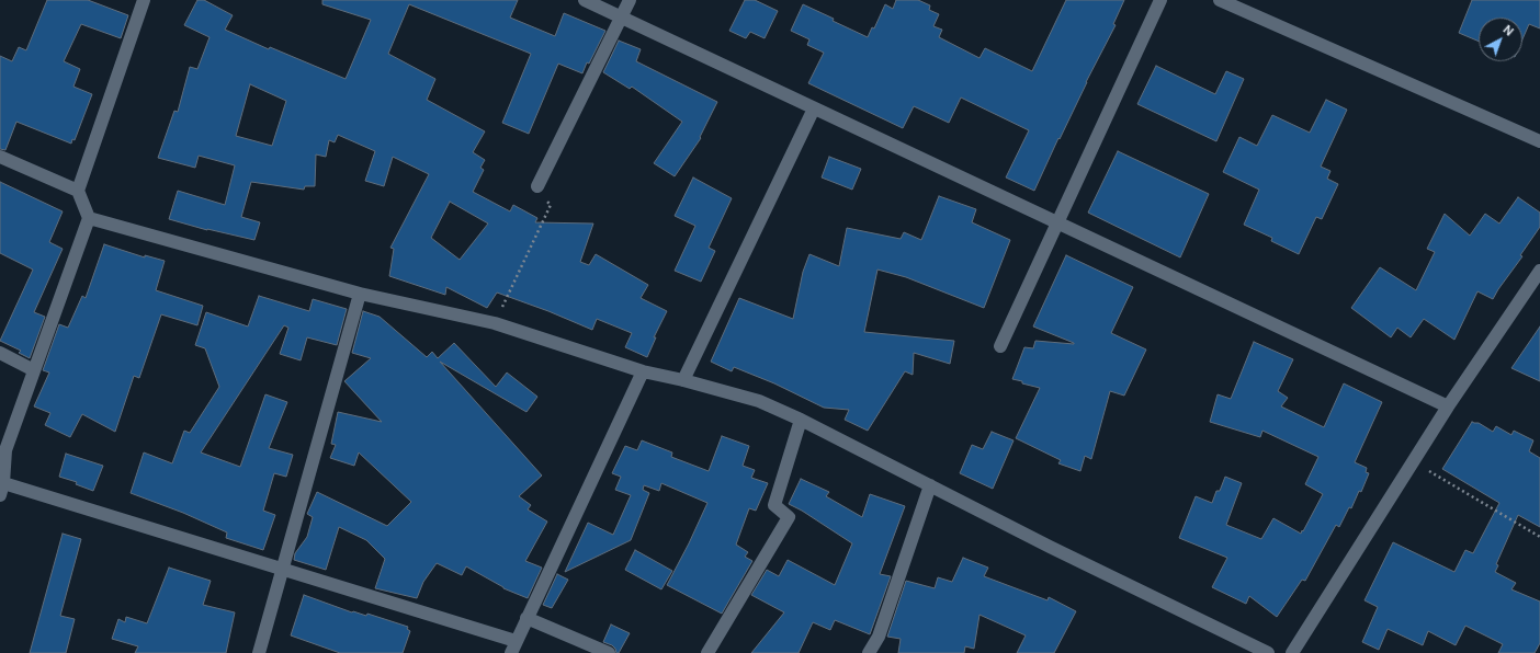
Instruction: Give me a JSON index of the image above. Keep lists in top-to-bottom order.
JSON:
{
  "north": "top right"
}
